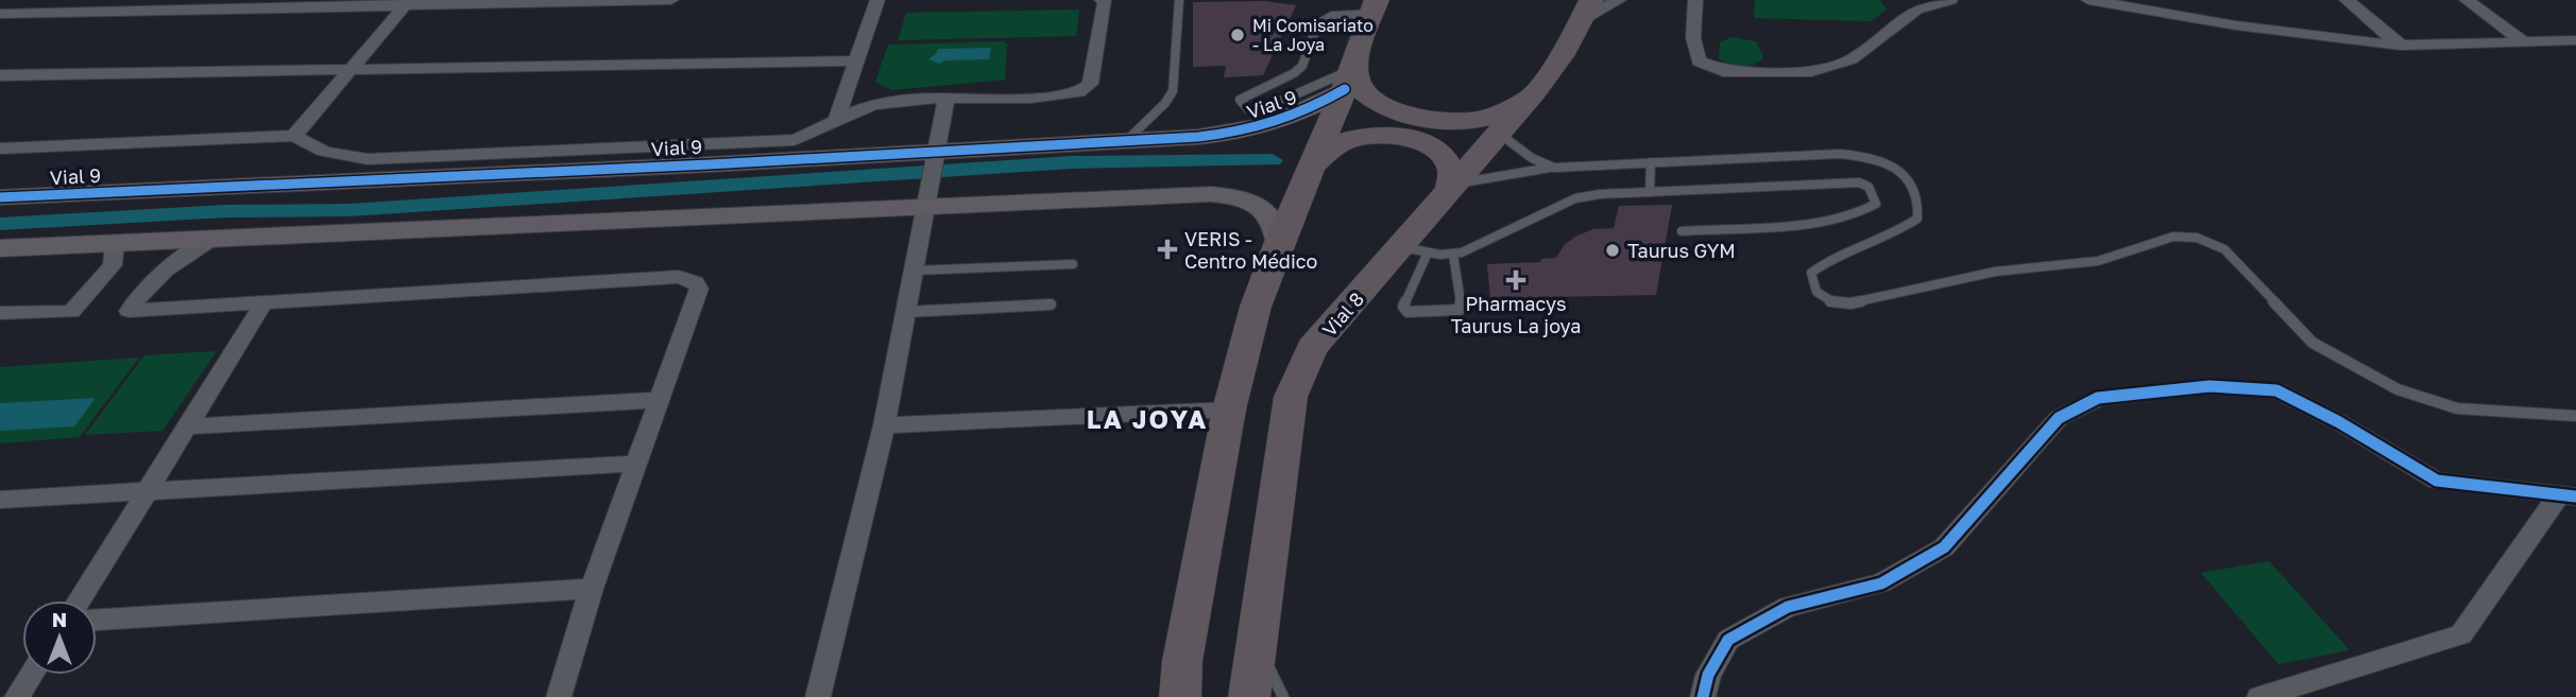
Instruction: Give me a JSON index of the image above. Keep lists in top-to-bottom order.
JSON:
{
  "streets": {
    "main road": ["Vial 8"],
    "street": ["Vial 9"]
  },
  "districts": ["LA JOYA"],
  "places": {
    "other": ["Mi Comisariato - La Joya", "Taurus GYM"],
    "health": ["VERIS - Centro Médico", "Pharmacys Taurus La joya"]
  },
  "north": "top"
}
